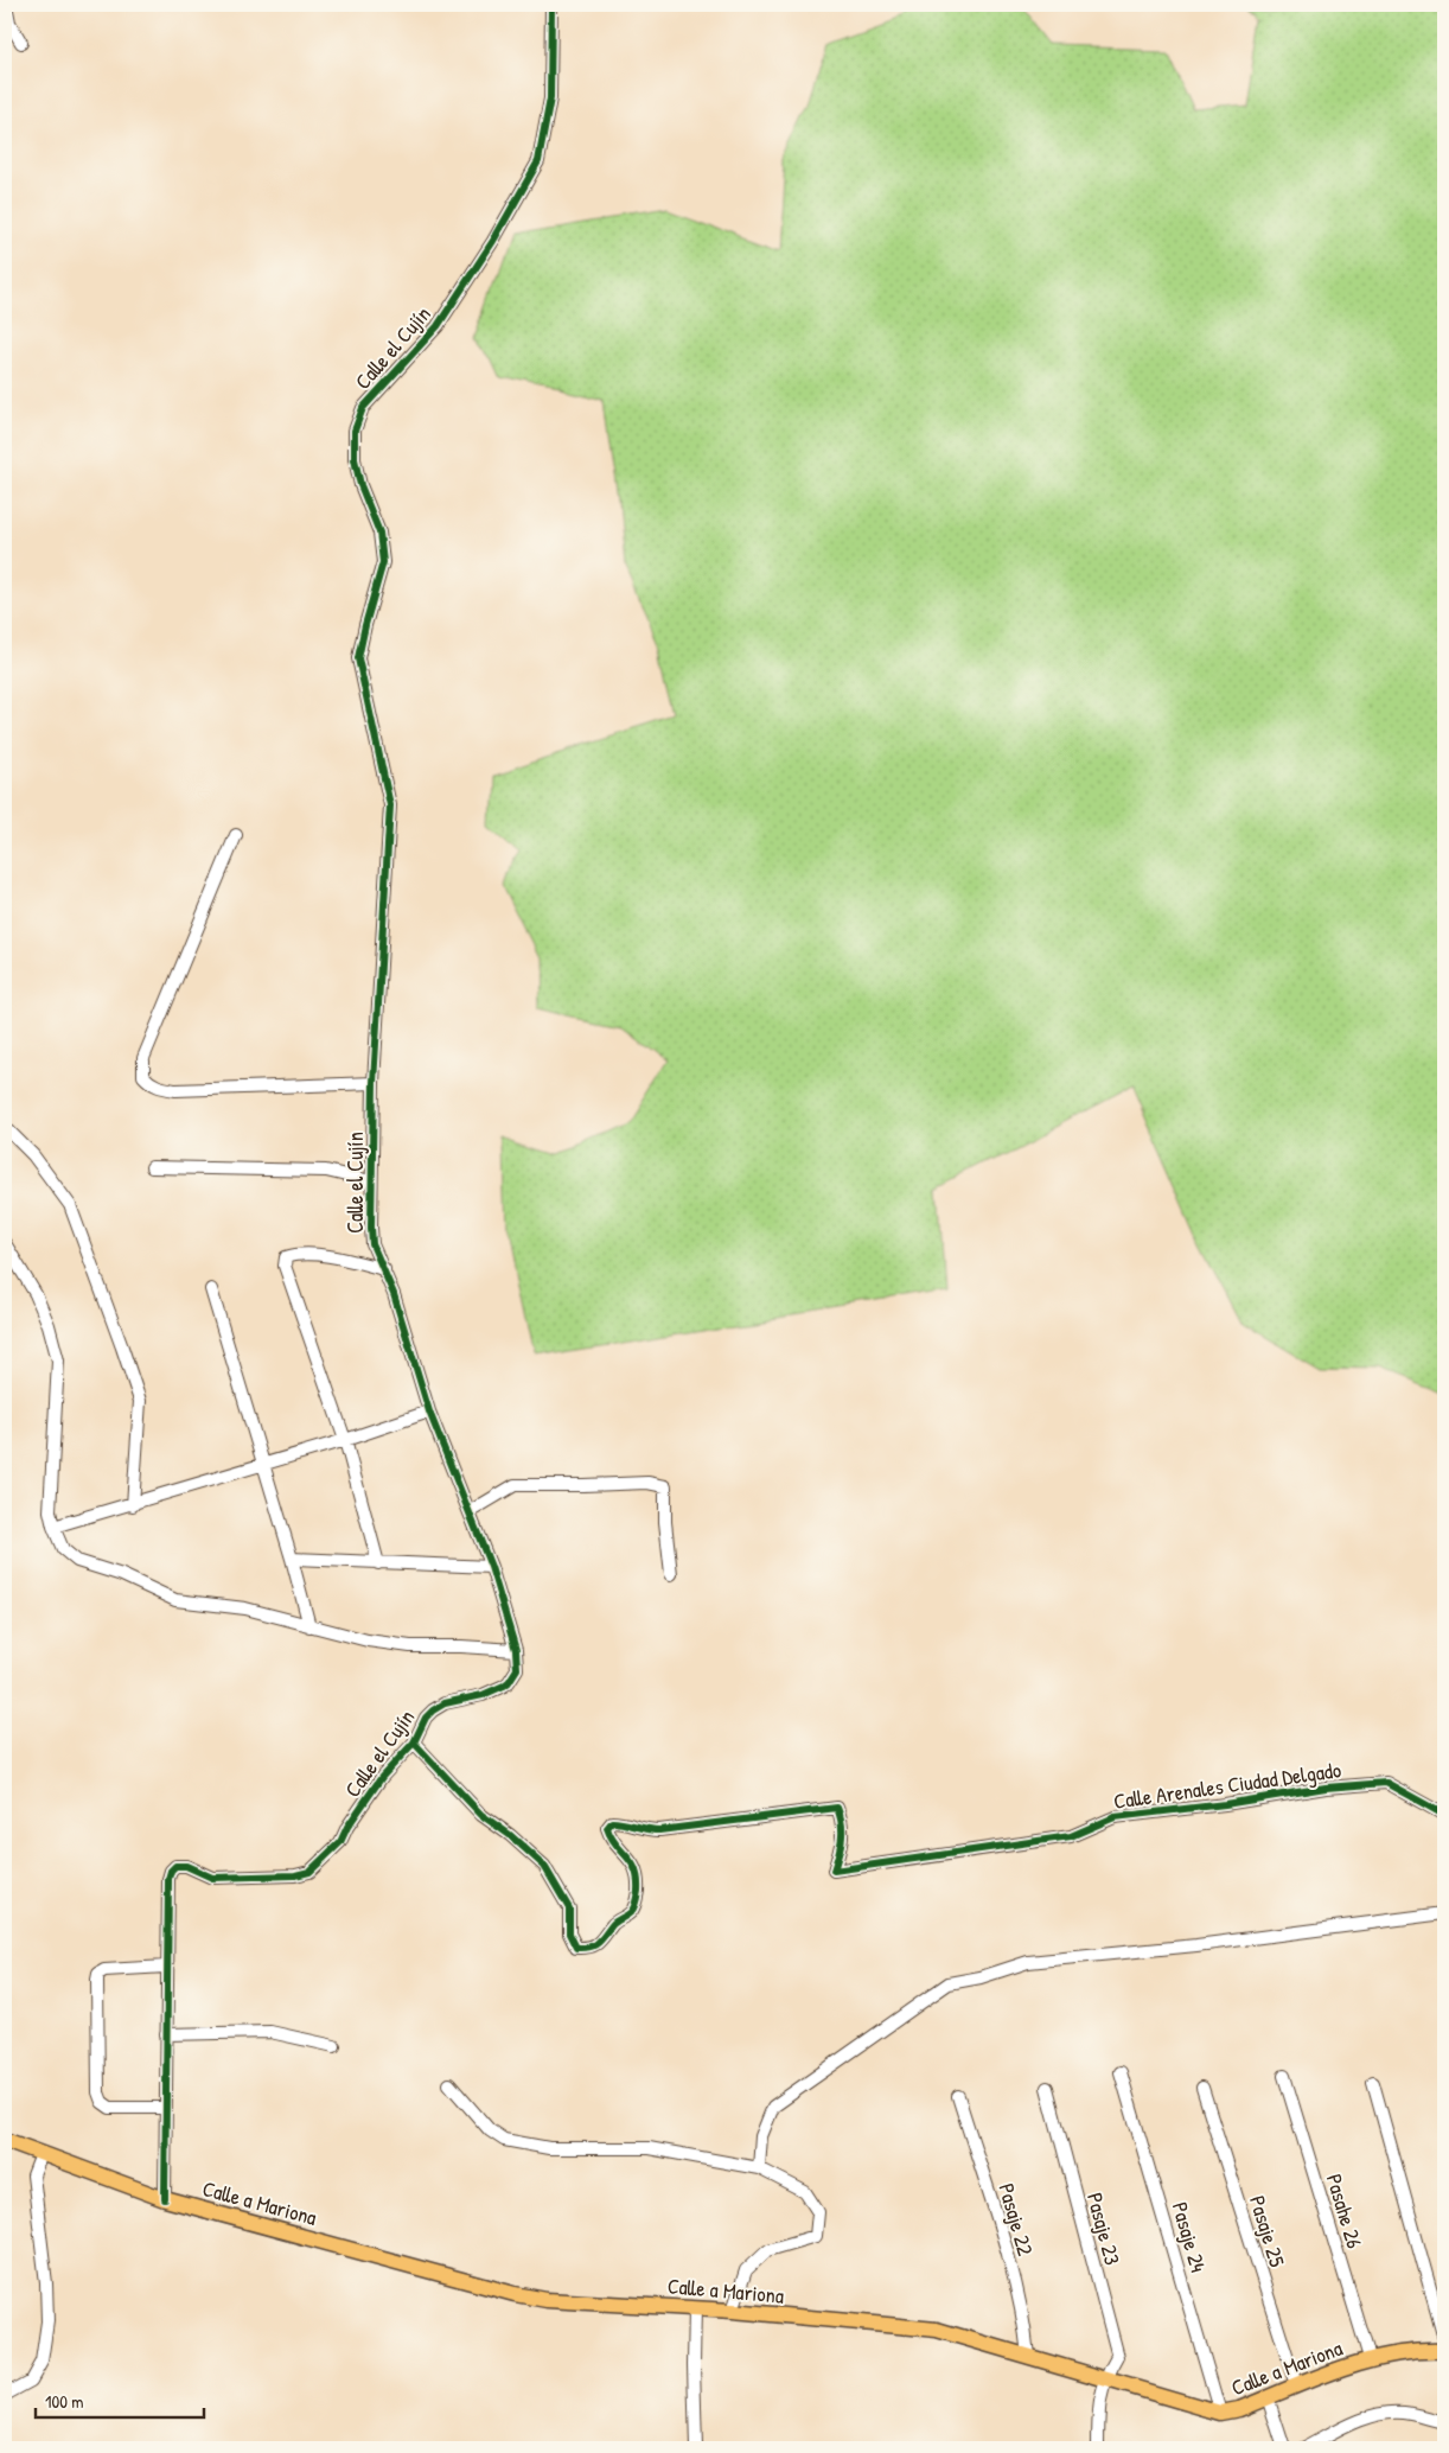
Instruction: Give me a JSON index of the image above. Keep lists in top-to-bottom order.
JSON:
{
  "streets": {
    "main road": ["Calle a Mariona"],
    "street": [
      "Calle el Cujín",
      "Calle Arenales Ciudad Delgado",
      "Pasahe 26",
      "Pasaje 22",
      "Pasaje 23",
      "Pasaje 25",
      "Pasaje 24"
    ]
  },
  "crossings": [
    ["Calle el Cujín", "Calle Arenales Ciudad Delgado"],
    ["Calle el Cujín", "Calle a Mariona"],
    ["Calle a Mariona", "Pasahe 26"],
    ["Calle a Mariona", "Pasaje 22"],
    ["Calle a Mariona", "Pasaje 23"],
    ["Calle a Mariona", "Pasaje 25"],
    ["Calle a Mariona", "Pasaje 24"]
  ],
  "scale_bar": "100 m"
}
